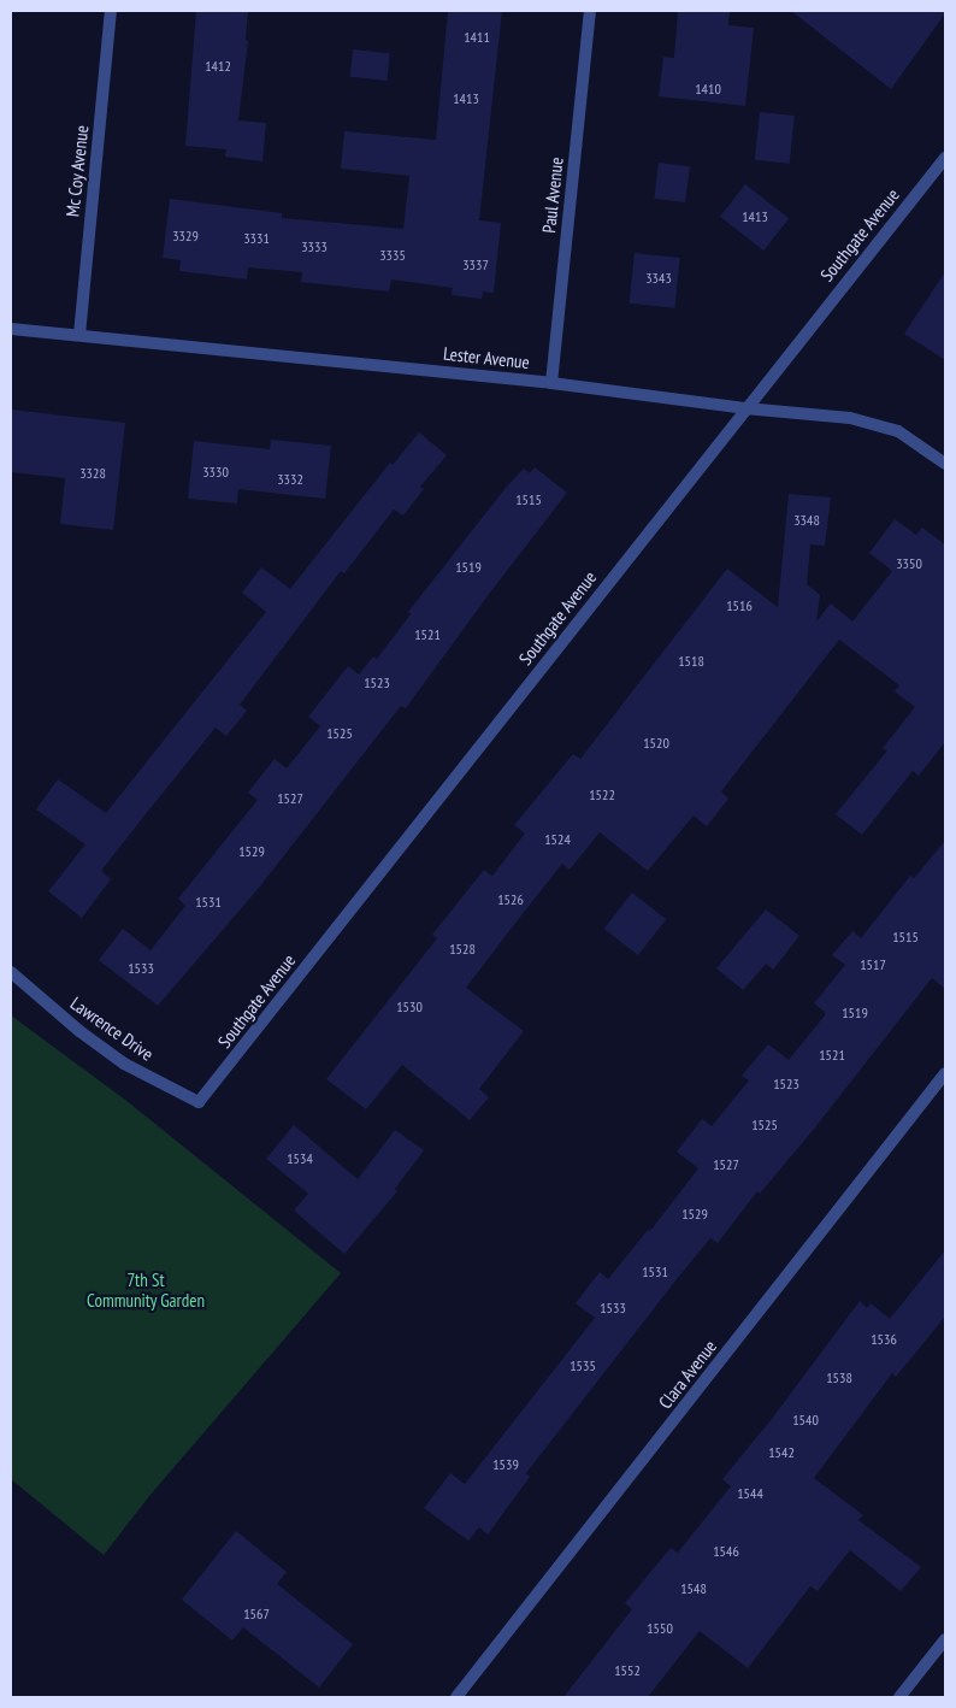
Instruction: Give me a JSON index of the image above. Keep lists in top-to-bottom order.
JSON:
{
  "streets": {
    "street": [
      "Mc Coy Avenue",
      "Paul Avenue",
      "Southgate Avenue",
      "Lester Avenue",
      "Lawrence Drive",
      "Clara Avenue"
    ]
  },
  "crossings": [
    ["Mc Coy Avenue", "Lester Avenue"],
    ["Paul Avenue", "Lester Avenue"],
    ["Southgate Avenue", "Lester Avenue"],
    ["Southgate Avenue", "Lawrence Drive"]
  ],
  "parks": ["7th St Community Garden"],
  "house_numbers": [
    "1411",
    "1412",
    "1410",
    "1413",
    "1413",
    "3329",
    "3331",
    "3333",
    "3335",
    "3337",
    "3343",
    "3330",
    "3328",
    "3332",
    "1515",
    "3348",
    "3350",
    "1519",
    "1516",
    "1521",
    "1518",
    "1523",
    "1525",
    "1520",
    "1522",
    "1527",
    "1524",
    "1529",
    "1526",
    "1531",
    "1515",
    "1528",
    "1517",
    "1533",
    "1530",
    "1519",
    "1521",
    "1523",
    "1525",
    "1534",
    "1527",
    "1529",
    "1531",
    "1533",
    "1536",
    "1535",
    "1538",
    "1540",
    "1542",
    "1539",
    "1544",
    "1546",
    "1548",
    "1567",
    "1550",
    "1552"
  ]
}
